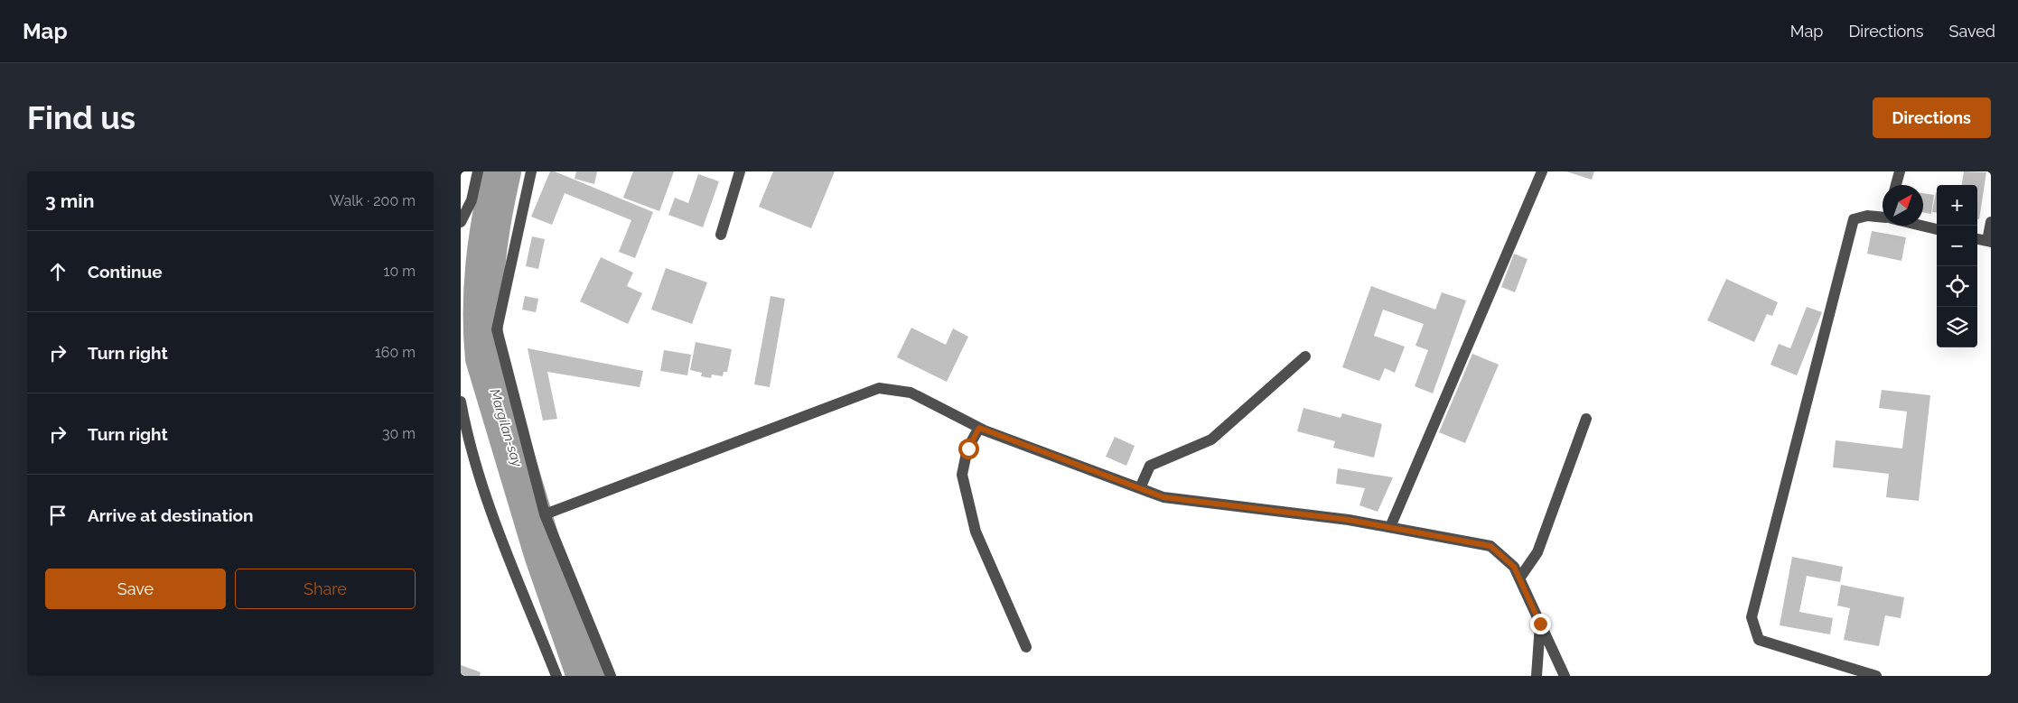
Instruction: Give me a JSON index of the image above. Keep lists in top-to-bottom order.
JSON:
{
  "water": ["Margilan-say"],
  "north": "top right",
  "page": {
    "header": "Map",
    "nav": ["Map", "Directions", "Saved"],
    "buttons": [
      "Directions",
      ["Save", "Share"]
    ],
    "title": "Find us",
    "heading": ["3 min", "Walk · 200 m"],
    "map_buttons": ["+", "−"],
    "list": [
      ["Continue", "10 m"],
      ["Turn right", "160 m"],
      ["Turn right", "30 m"],
      "Arrive at destination"
    ]
  }
}
